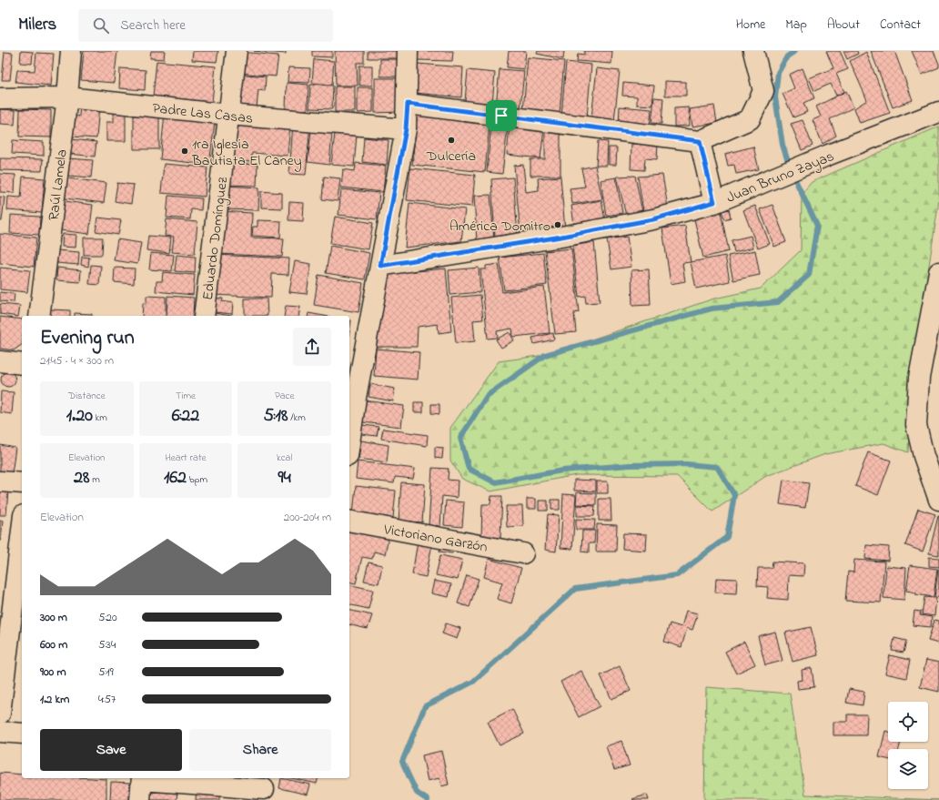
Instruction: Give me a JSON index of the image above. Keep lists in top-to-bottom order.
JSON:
{
  "streets": {
    "street": [
      "Padre Las Casas",
      "Juan Bruno Zayas",
      "Raúl Lamela",
      "Eduardo Domínguez",
      "Victoriano Garzón"
    ]
  },
  "crossings": [
    ["Padre Las Casas", "Raúl Lamela"],
    ["Padre Las Casas", "Eduardo Domínguez"]
  ],
  "places": ["Dulcería", "1ra Iglesia Bautista El Caney", "América Domitro"],
  "page": {
    "header": "Milers",
    "search": "Search here",
    "nav": [
      "Home",
      "Map",
      "About",
      "Contact"
    ],
    "heading": ["Evening run", "21:45 · 4 × 300 m"],
    "stats": [
      ["Distance", "1.20 km"],
      ["Time", "6:22"],
      ["Pace", "5:18 /km"],
      ["Elevation", "28 m"],
      ["Heart rate", "162 bpm"],
      ["kcal", "94"]
    ],
    "chart": ["Elevation", "200–204 m"],
    "list": [
      {
        "name": "300 m",
        "note": "5:20"
      },
      {
        "name": "600 m",
        "note": "5:34"
      },
      {
        "name": "900 m",
        "note": "5:19"
      },
      {
        "name": "1.2 km",
        "note": "4:57"
      }
    ],
    "buttons": ["Save", "Share"]
  }
}
